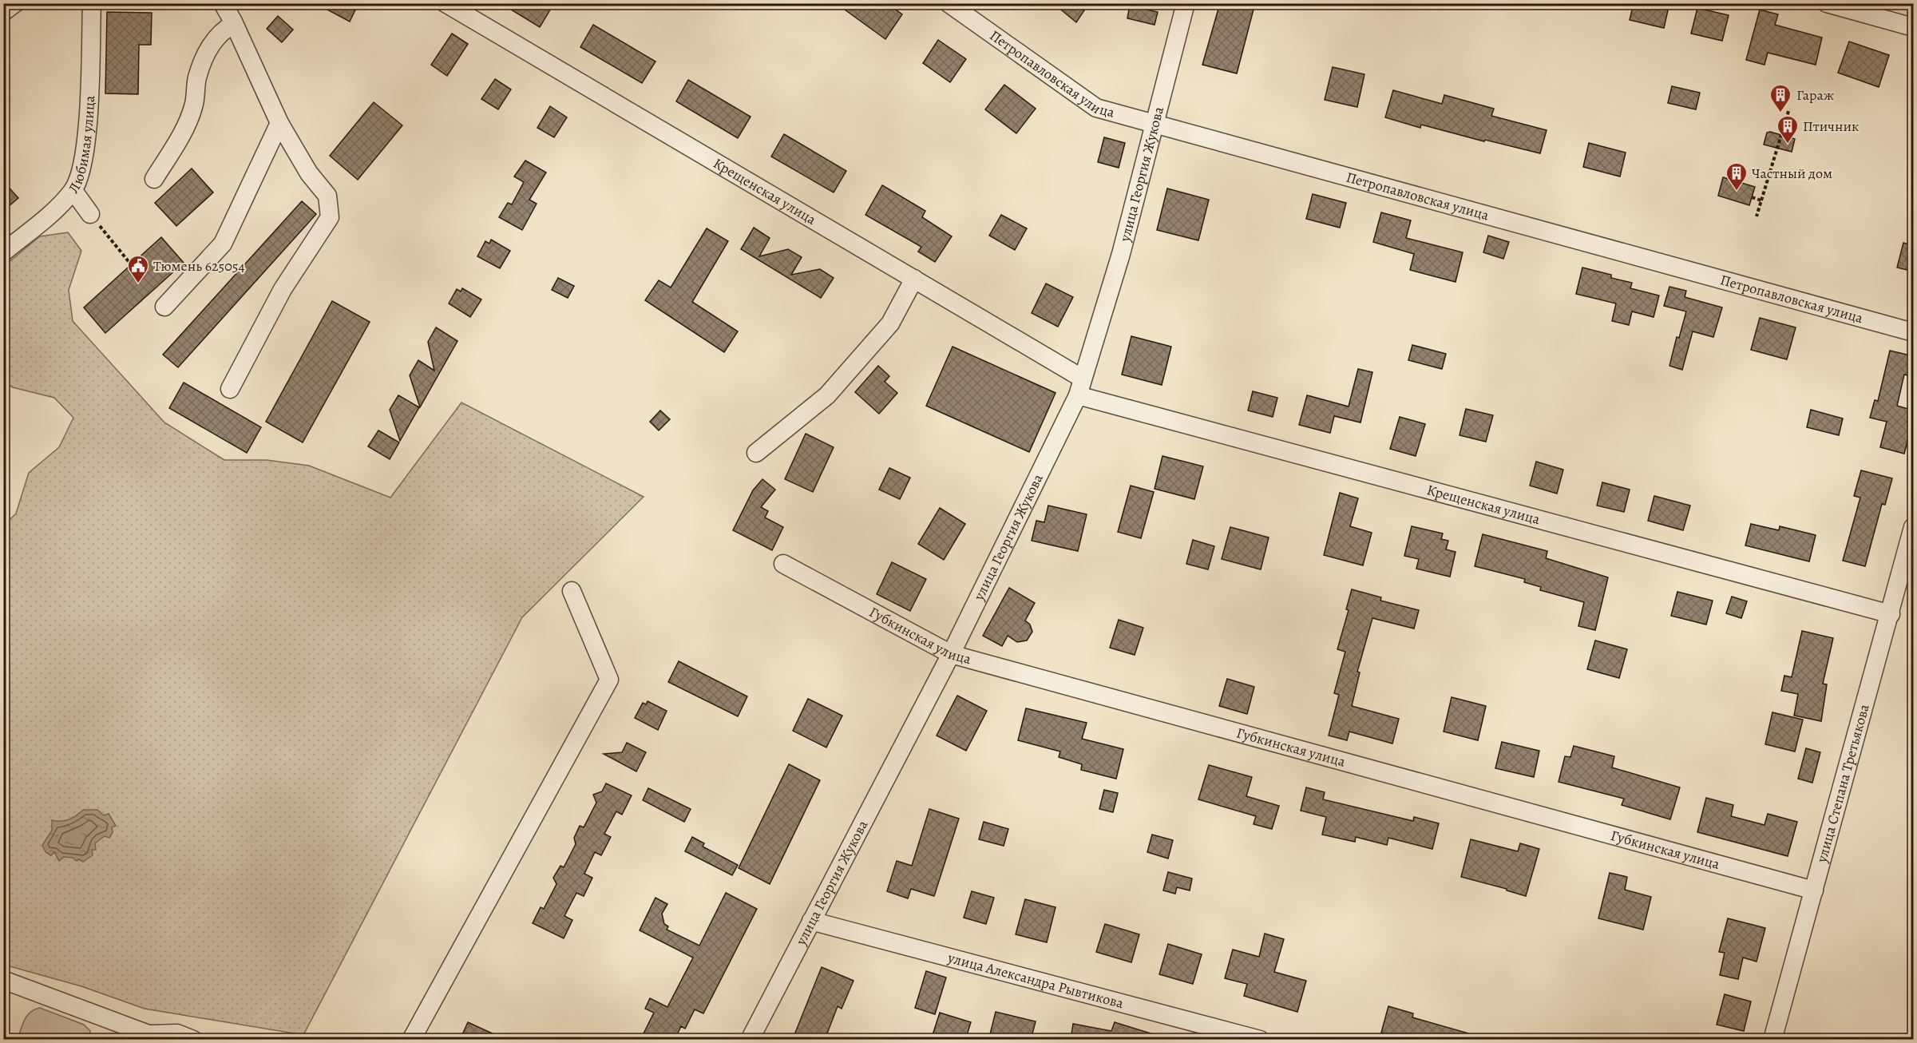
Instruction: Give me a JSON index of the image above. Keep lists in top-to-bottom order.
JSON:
{
  "streets": {
    "street": [
      "Петропавловская улица",
      "Любимая улица",
      "улица Георгия Жукова",
      "Крещенская улица",
      "Губкинская улица",
      "улица Степана Третьякова",
      "улица Александра Рывтикова"
    ]
  },
  "crossings": [
    ["Петропавловская улица", "улица Георгия Жукова"],
    ["улица Георгия Жукова", "Крещенская улица"],
    ["улица Георгия Жукова", "Губкинская улица"],
    ["улица Георгия Жукова", "улица Александра Рывтикова"],
    ["Крещенская улица", "улица Степана Третьякова"],
    ["Губкинская улица", "улица Степана Третьякова"]
  ],
  "places": {
    "building": ["Гараж", "Птичник", "Частный дом"],
    "public building": ["Тюмень 625054"]
  }
}
